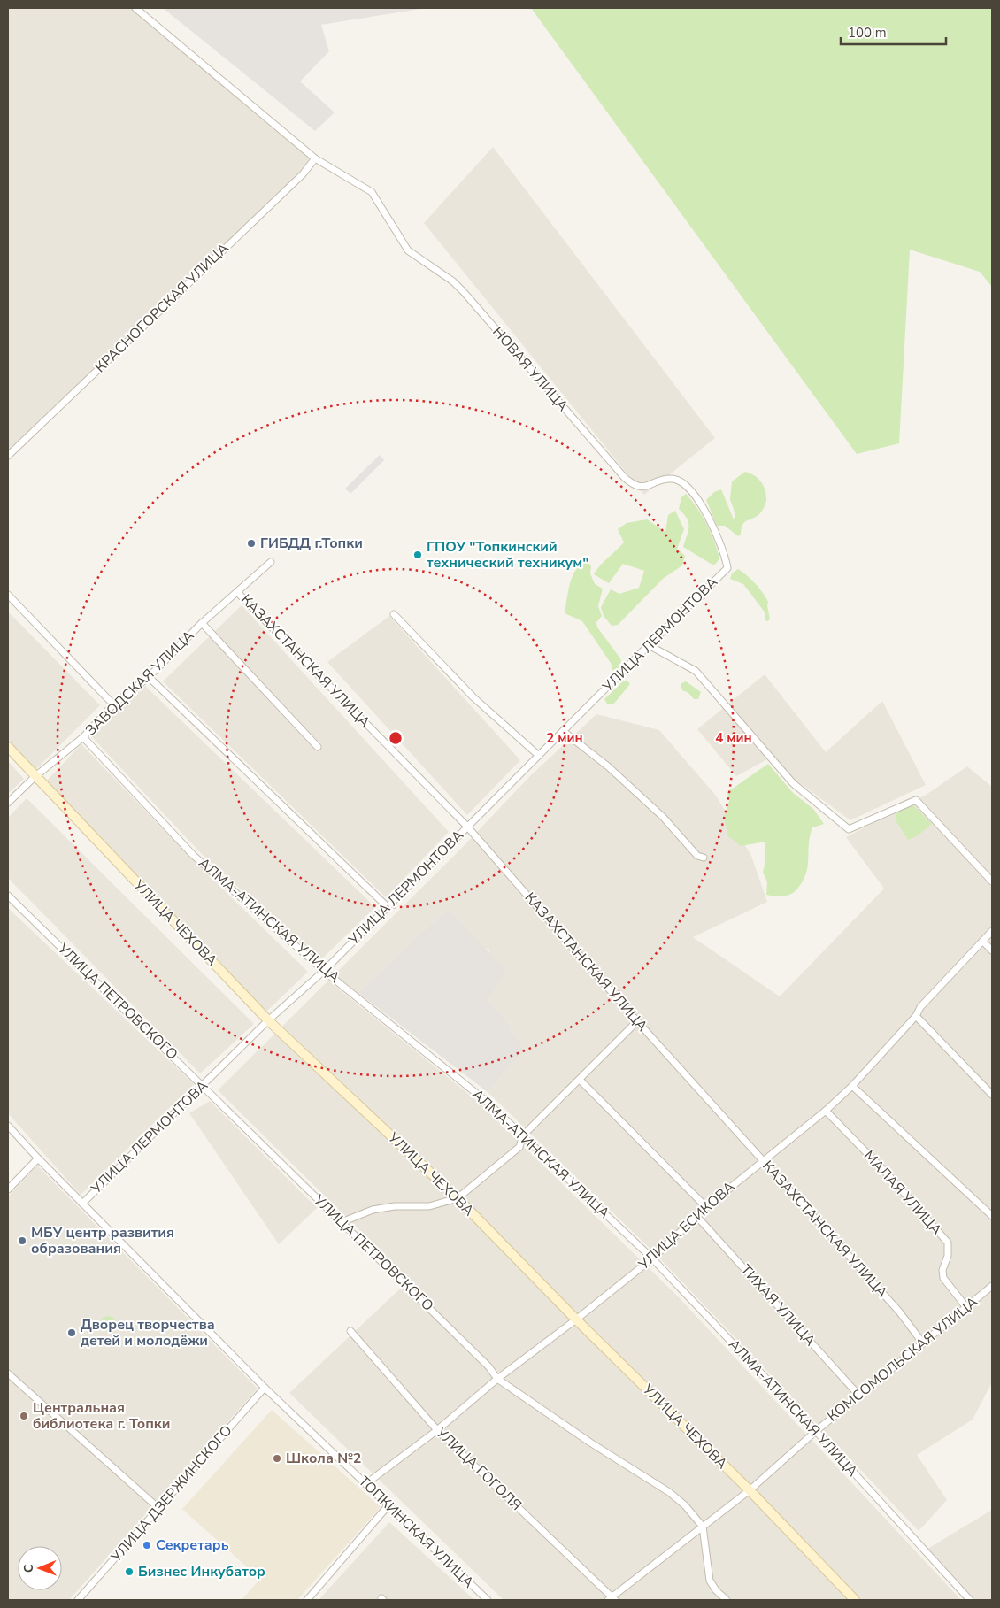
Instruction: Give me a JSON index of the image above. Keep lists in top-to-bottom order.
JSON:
{
  "streets": {
    "street": [
      "КРАСНОГОРСКАЯ УЛИЦА",
      "НОВАЯ УЛИЦА",
      "УЛИЦА ЛЕРМОНТОВА",
      "КАЗАХСТАНСКАЯ УЛИЦА",
      "ЗАВОДСКАЯ УЛИЦА",
      "АЛМА-АТИНСКАЯ УЛИЦА",
      "УЛИЦА ЧЕХОВА",
      "УЛИЦА ПЕТРОВСКОГО",
      "МАЛАЯ УЛИЦА",
      "УЛИЦА ЕСИКОВА",
      "ТИХАЯ УЛИЦА",
      "КОМСОМОЛЬСКАЯ УЛИЦА",
      "УЛИЦА ГОГОЛЯ",
      "УЛИЦА ДЗЕРЖИНСКОГО",
      "ТОПКИНСКАЯ УЛИЦА"
    ]
  },
  "crossings": [
    ["КРАСНОГОРСКАЯ УЛИЦА", "НОВАЯ УЛИЦА"],
    ["НОВАЯ УЛИЦА", "УЛИЦА ЛЕРМОНТОВА"],
    ["УЛИЦА ЛЕРМОНТОВА", "КАЗАХСТАНСКАЯ УЛИЦА"],
    ["УЛИЦА ЛЕРМОНТОВА", "АЛМА-АТИНСКАЯ УЛИЦА"],
    ["УЛИЦА ЛЕРМОНТОВА", "УЛИЦА ЧЕХОВА"],
    ["УЛИЦА ЛЕРМОНТОВА", "УЛИЦА ПЕТРОВСКОГО"],
    ["УЛИЦА ЛЕРМОНТОВА", "ТОПКИНСКАЯ УЛИЦА"],
    ["КАЗАХСТАНСКАЯ УЛИЦА", "ЗАВОДСКАЯ УЛИЦА"],
    ["КАЗАХСТАНСКАЯ УЛИЦА", "УЛИЦА ЕСИКОВА"],
    ["КАЗАХСТАНСКАЯ УЛИЦА", "КОМСОМОЛЬСКАЯ УЛИЦА"],
    ["ЗАВОДСКАЯ УЛИЦА", "АЛМА-АТИНСКАЯ УЛИЦА"],
    ["ЗАВОДСКАЯ УЛИЦА", "УЛИЦА ЧЕХОВА"],
    ["АЛМА-АТИНСКАЯ УЛИЦА", "УЛИЦА ЕСИКОВА"],
    ["АЛМА-АТИНСКАЯ УЛИЦА", "КОМСОМОЛЬСКАЯ УЛИЦА"],
    ["УЛИЦА ЧЕХОВА", "УЛИЦА ЕСИКОВА"],
    ["УЛИЦА ЧЕХОВА", "КОМСОМОЛЬСКАЯ УЛИЦА"],
    ["УЛИЦА ПЕТРОВСКОГО", "УЛИЦА ЕСИКОВА"],
    ["УЛИЦА ПЕТРОВСКОГО", "КОМСОМОЛЬСКАЯ УЛИЦА"],
    ["МАЛАЯ УЛИЦА", "УЛИЦА ЕСИКОВА"],
    ["МАЛАЯ УЛИЦА", "КОМСОМОЛЬСКАЯ УЛИЦА"],
    ["УЛИЦА ЕСИКОВА", "ТИХАЯ УЛИЦА"],
    ["УЛИЦА ЕСИКОВА", "УЛИЦА ГОГОЛЯ"],
    ["УЛИЦА ЕСИКОВА", "ТОПКИНСКАЯ УЛИЦА"],
    ["ТИХАЯ УЛИЦА", "КОМСОМОЛЬСКАЯ УЛИЦА"],
    ["КОМСОМОЛЬСКАЯ УЛИЦА", "УЛИЦА ГОГОЛЯ"],
    ["УЛИЦА ДЗЕРЖИНСКОГО", "ТОПКИНСКАЯ УЛИЦА"]
  ],
  "places": [
    "ГИБДД г.Топки",
    "ГПОУ \"Топкинский технический техникум\"",
    "МБУ центр развития образования",
    "Дворец творчества детей и молодёжи",
    "Центральная библиотека г. Топки",
    "Школа №2",
    "Секретарь",
    "Бизнес Инкубатор"
  ],
  "scale_bar": "100 m",
  "north": "left",
  "rings": ["2 мин", "4 мин"]
}
